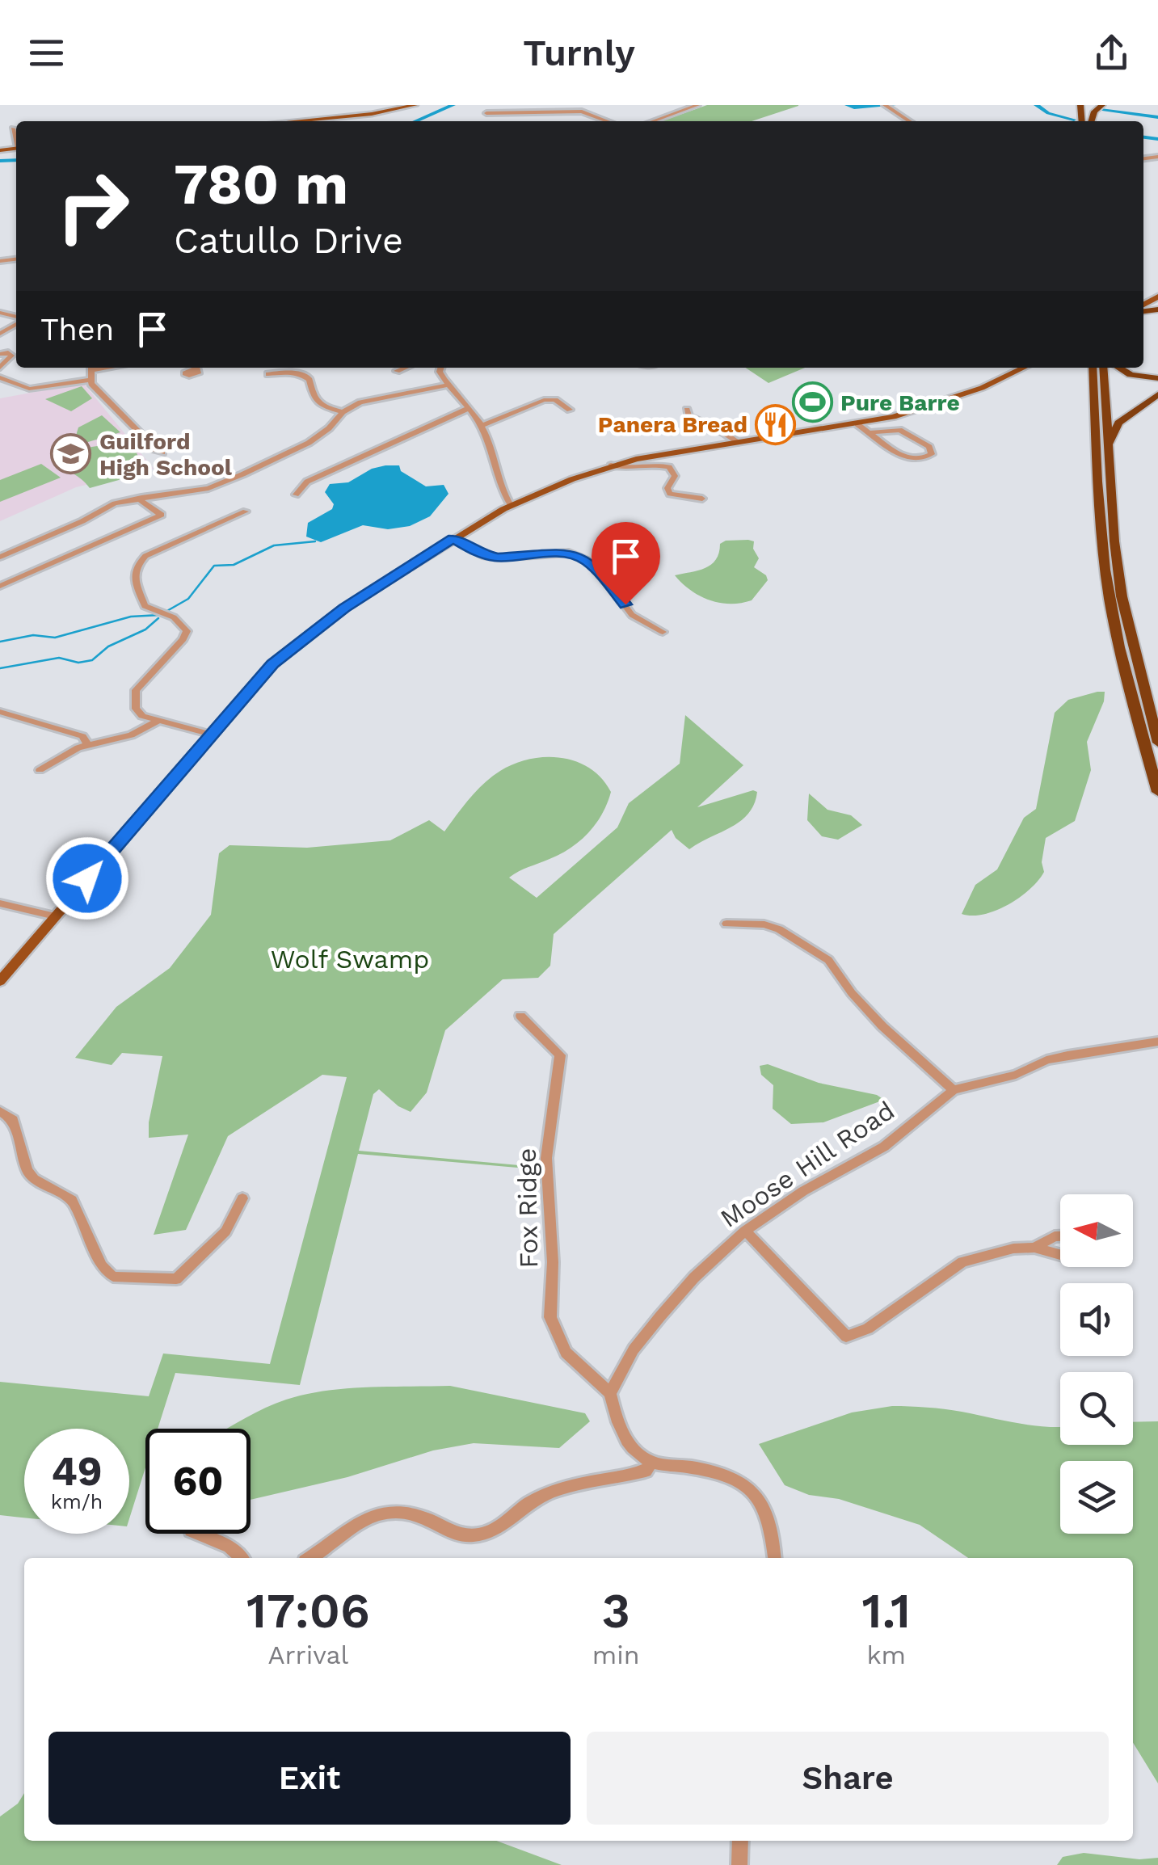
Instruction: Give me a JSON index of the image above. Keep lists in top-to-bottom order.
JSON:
{
  "streets": {
    "street": ["Moose Hill Road", "Fox Ridge"]
  },
  "crossings": [
    ["Moose Hill Road", "Fox Ridge"]
  ],
  "parks": ["Wolf Swamp"],
  "places": {
    "sports": ["Pure Barre"],
    "restaurant": ["Panera Bread"],
    "school or university": ["Guilford High School"]
  },
  "north": "left",
  "page": {
    "header": "Turnly",
    "turn": ["780 m", "Catullo Drive"],
    "then": "Then",
    "speed": "49 km/h",
    "limit": "60",
    "eta": [
      "17:06",
      "Arrival",
      "3",
      "min",
      "1.1",
      "km"
    ],
    "buttons": ["Exit", "Share"]
  }
}
